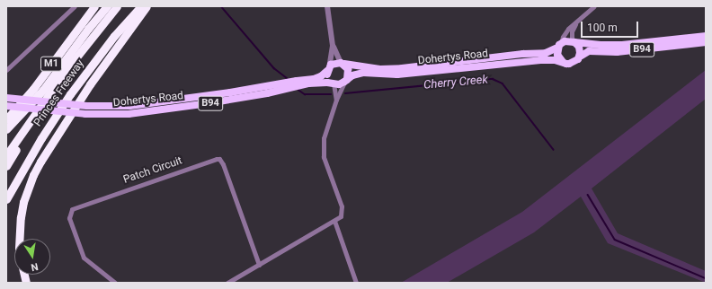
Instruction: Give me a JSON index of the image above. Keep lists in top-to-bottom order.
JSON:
{
  "streets": {
    "highway": ["M1", "Princes Freeway"],
    "main road": ["B94", "Dohertys Road"],
    "street": ["Patch Circuit"]
  },
  "crossings": [
    ["B94", "Dohertys Road"],
    ["M1", "Princes Freeway"]
  ],
  "water": ["Cherry Creek"],
  "scale_bar": "100 m",
  "north": "bottom"
}
